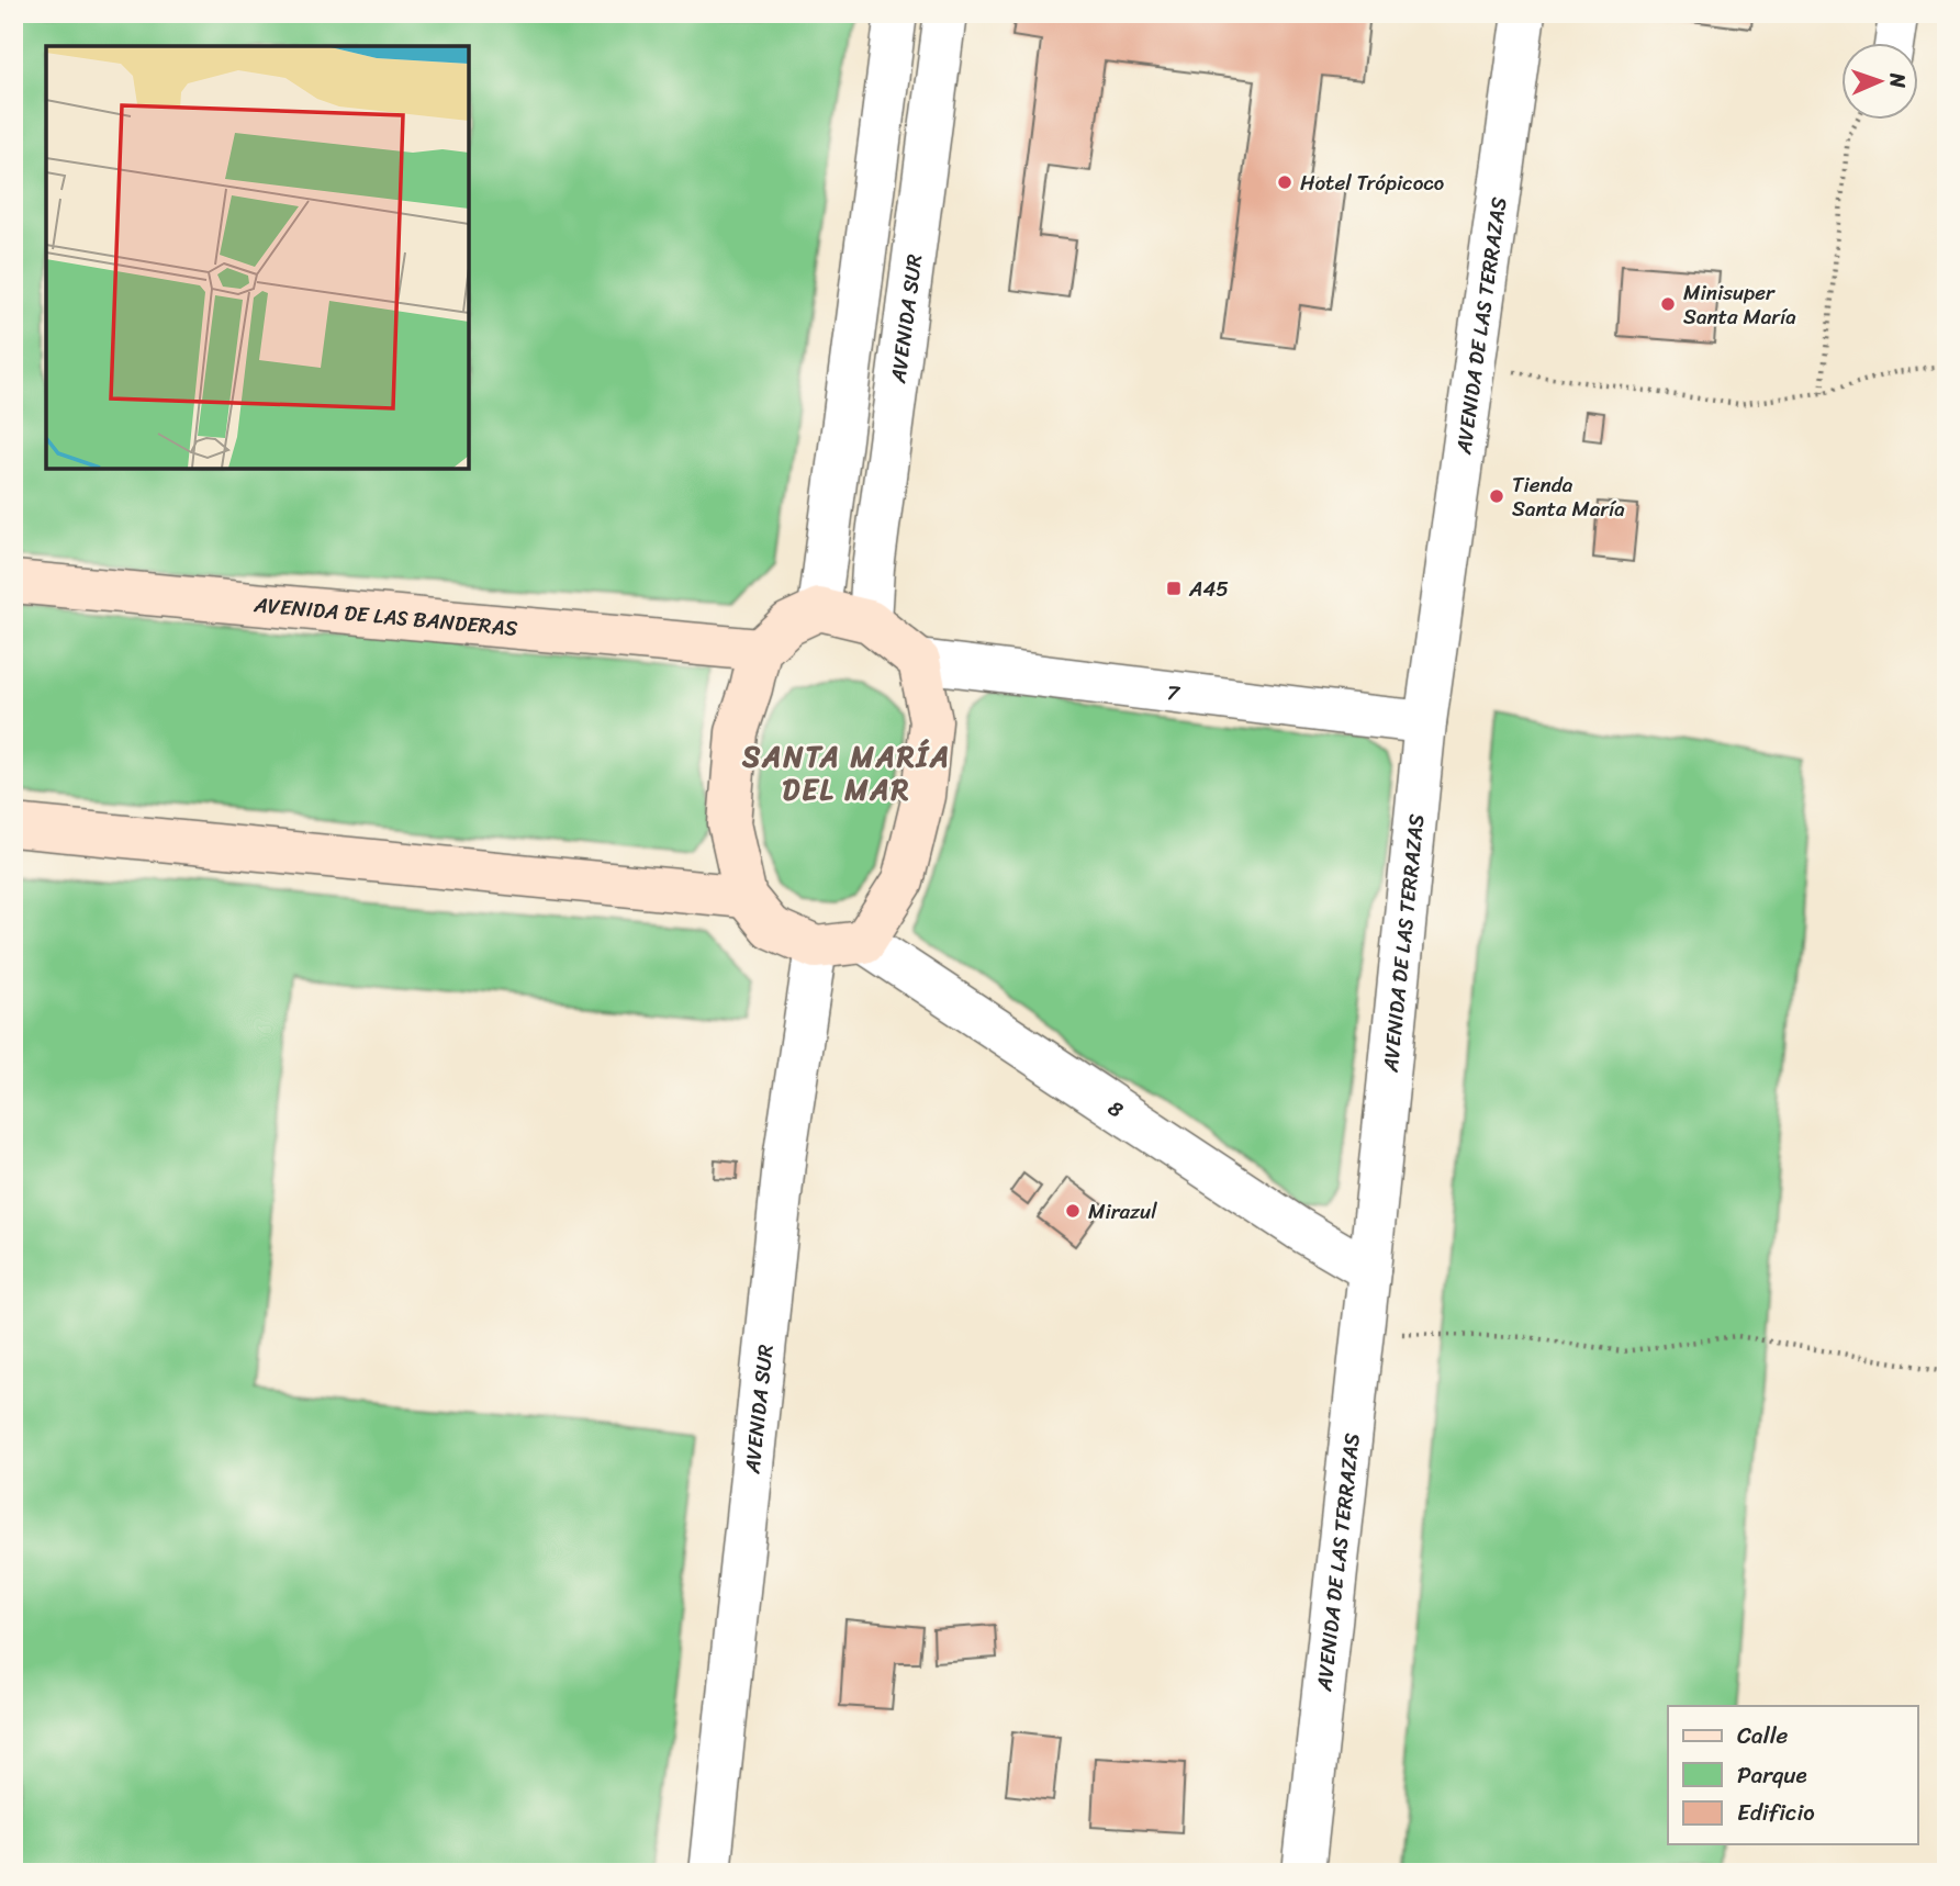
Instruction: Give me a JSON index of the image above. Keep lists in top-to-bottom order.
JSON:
{
  "streets": {
    "main road": ["AVENIDA DE LAS BANDERAS"],
    "street": [
      "AVENIDA SUR",
      "AVENIDA DE LAS TERRAZAS",
      "7",
      "8"
    ]
  },
  "crossings": [
    ["AVENIDA DE LAS TERRAZAS", "7"],
    ["AVENIDA DE LAS TERRAZAS", "8"]
  ],
  "districts": ["SANTA MARÍA DEL MAR"],
  "places": {
    "other": [
      "Hotel Trópicoco",
      "Minisuper Santa María",
      "Tienda Santa María",
      "Mirazul"
    ],
    "transit": ["A45"]
  },
  "legend": ["Calle", "Parque", "Edificio"],
  "north": "right"
}
